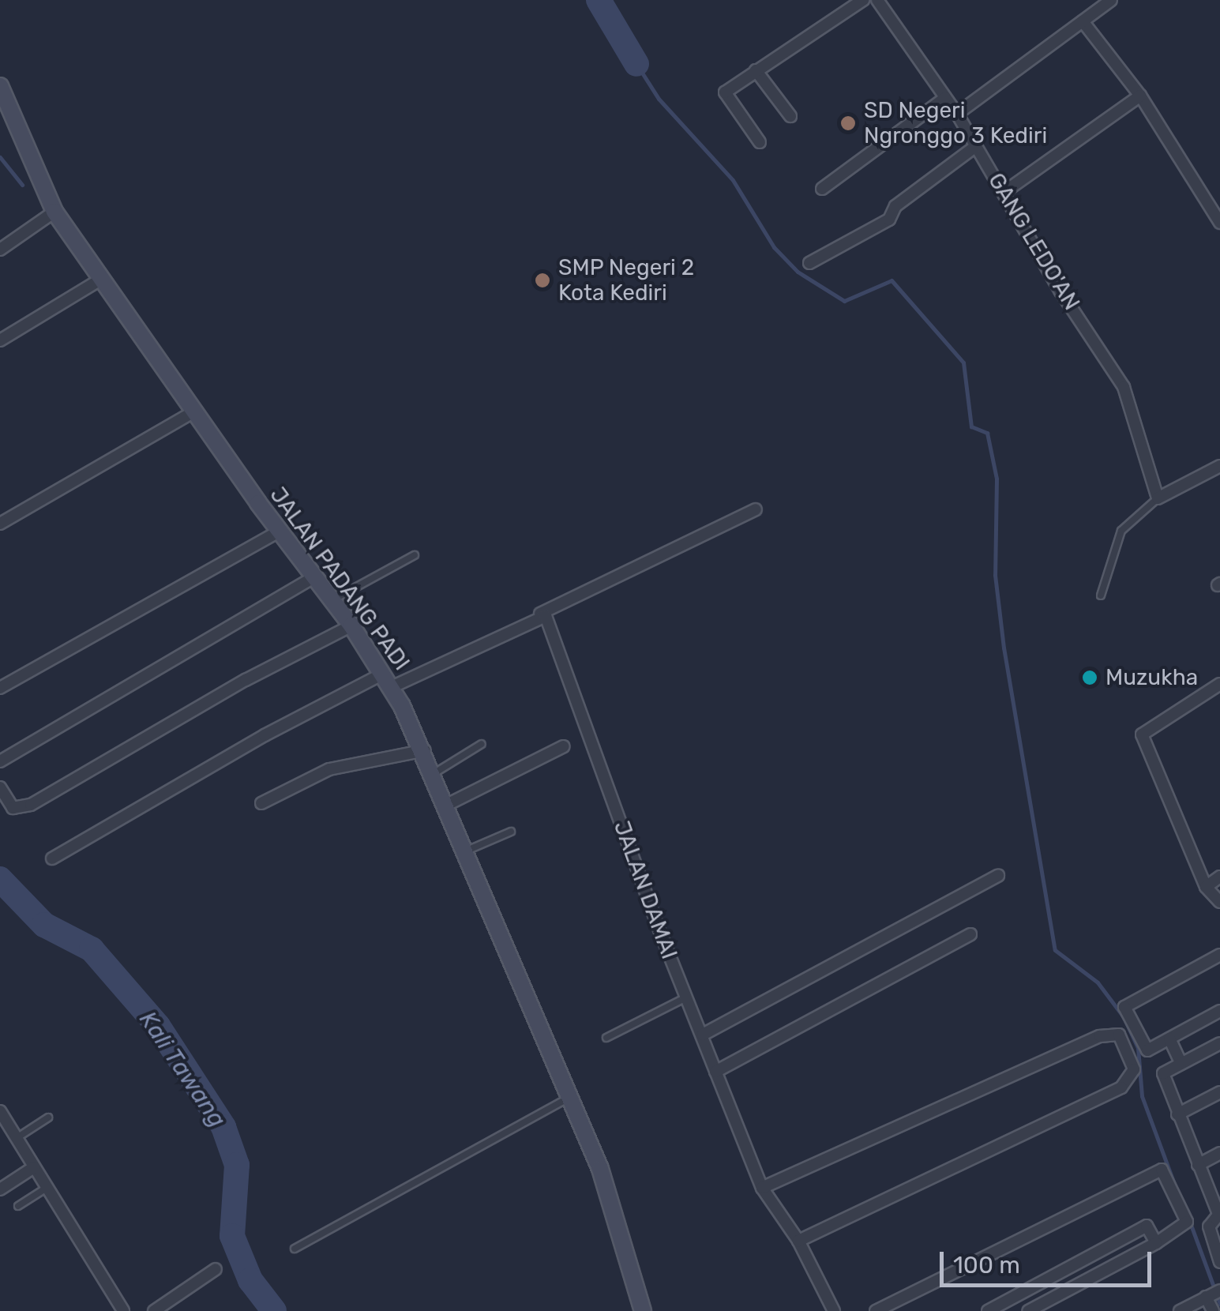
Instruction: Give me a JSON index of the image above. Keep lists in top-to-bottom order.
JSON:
{
  "streets": {
    "main road": ["JALAN PADANG PADI"],
    "street": ["GANG LEDO'AN", "JALAN DAMAI"]
  },
  "water": ["Kali Tawang"],
  "places": ["SD Negeri Ngronggo 3 Kediri", "SMP Negeri 2 Kota Kediri", "Muzukha"],
  "scale_bar": "100 m"
}
